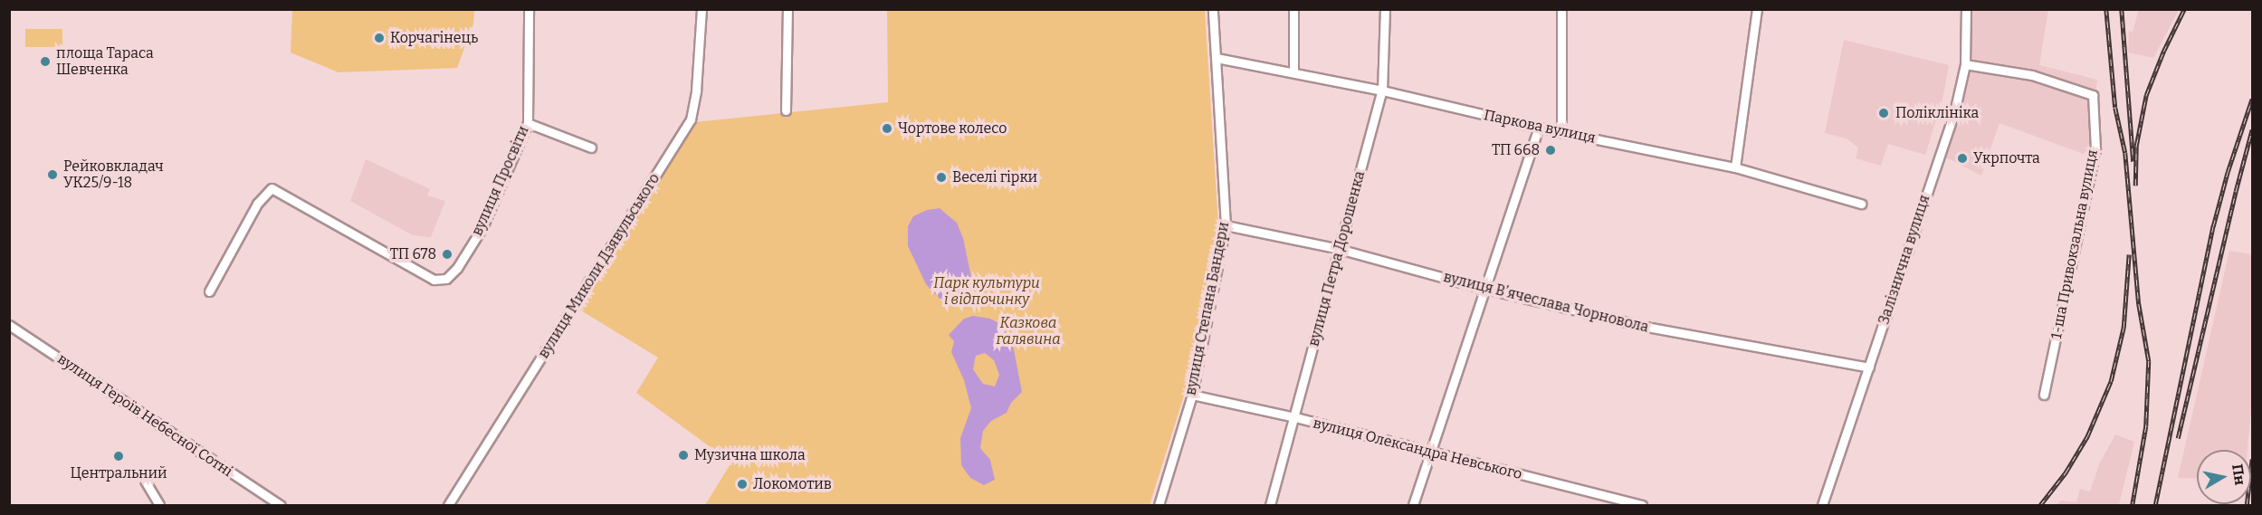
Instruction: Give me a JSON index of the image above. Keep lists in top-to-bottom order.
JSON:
{
  "streets": {
    "street": [
      "Паркова вулиця",
      "вулиця Просвіти",
      "1-ша Привокзальна вулиця",
      "вулиця Петра Дорошенка",
      "Залізнична вулиця",
      "вулиця Миколи Дзявульського",
      "вулиця Вʼячеслава Чорновола",
      "вулиця Степана Бандери",
      "вулиця Героїв Небесної Сотні",
      "вулиця Олександра Невського"
    ]
  },
  "crossings": [
    ["Паркова вулиця", "вулиця Петра Дорошенка"],
    ["Паркова вулиця", "вулиця Степана Бандери"],
    ["1-ша Привокзальна вулиця", "Залізнична вулиця"],
    ["вулиця Петра Дорошенка", "вулиця Вʼячеслава Чорновола"],
    ["вулиця Петра Дорошенка", "вулиця Олександра Невського"],
    ["Залізнична вулиця", "вулиця Вʼячеслава Чорновола"],
    ["вулиця Вʼячеслава Чорновола", "вулиця Степана Бандери"],
    ["вулиця Степана Бандери", "вулиця Олександра Невського"]
  ],
  "parks": ["Парк культури і відпочинку", "Казкова галявина"],
  "places": [
    "Корчагінець",
    "площа Тараса Шевченка",
    "Поліклініка",
    "Чортове колесо",
    "ТП 668",
    "Укрпочта",
    "Рейковкладач УК25/9-18",
    "Веселі гірки",
    "ТП 678",
    "Музична школа",
    "Центральний",
    "Локомотив"
  ],
  "north": "right"
}
